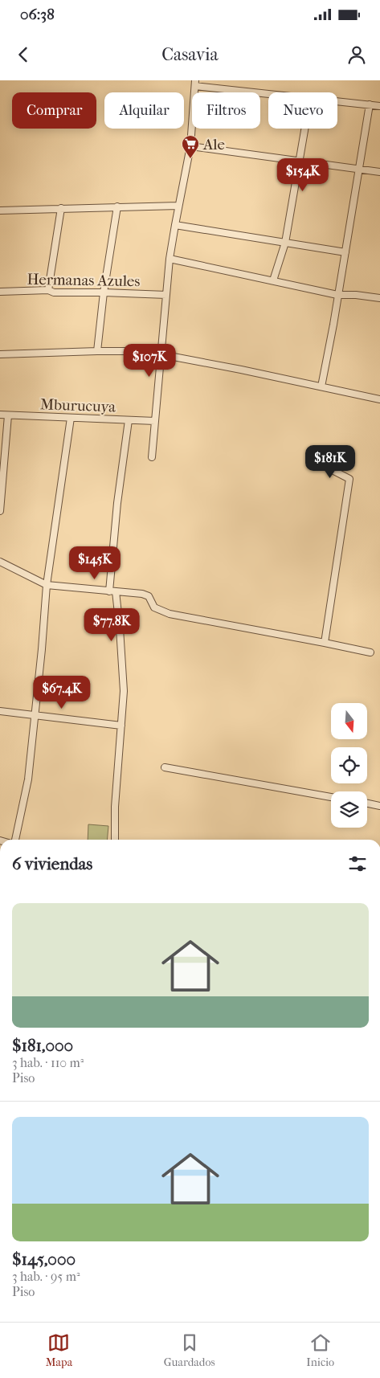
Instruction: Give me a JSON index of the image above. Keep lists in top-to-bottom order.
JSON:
{
  "streets": {
    "street": ["Hermanas Azules", "Mburucuya"]
  },
  "places": {
    "supermarket": ["Ale"]
  },
  "north": "bottom",
  "page": {
    "status": "06:38",
    "header": "Casavia",
    "chip": [
      "Comprar",
      "Alquilar",
      "Filtros",
      "Nuevo"
    ],
    "price": [
      "$154K",
      "$107K",
      "$181K",
      "$145K",
      "$77.8K",
      "$67.4K"
    ],
    "heading": "6 viviendas",
    "list": [
      {
        "name": "$181,000",
        "note": "3 hab. · 110 m² · Piso"
      },
      {
        "name": "$145,000",
        "note": "3 hab. · 95 m² · Piso"
      }
    ],
    "tabs": ["Mapa", "Guardados", "Inicio"]
  }
}
